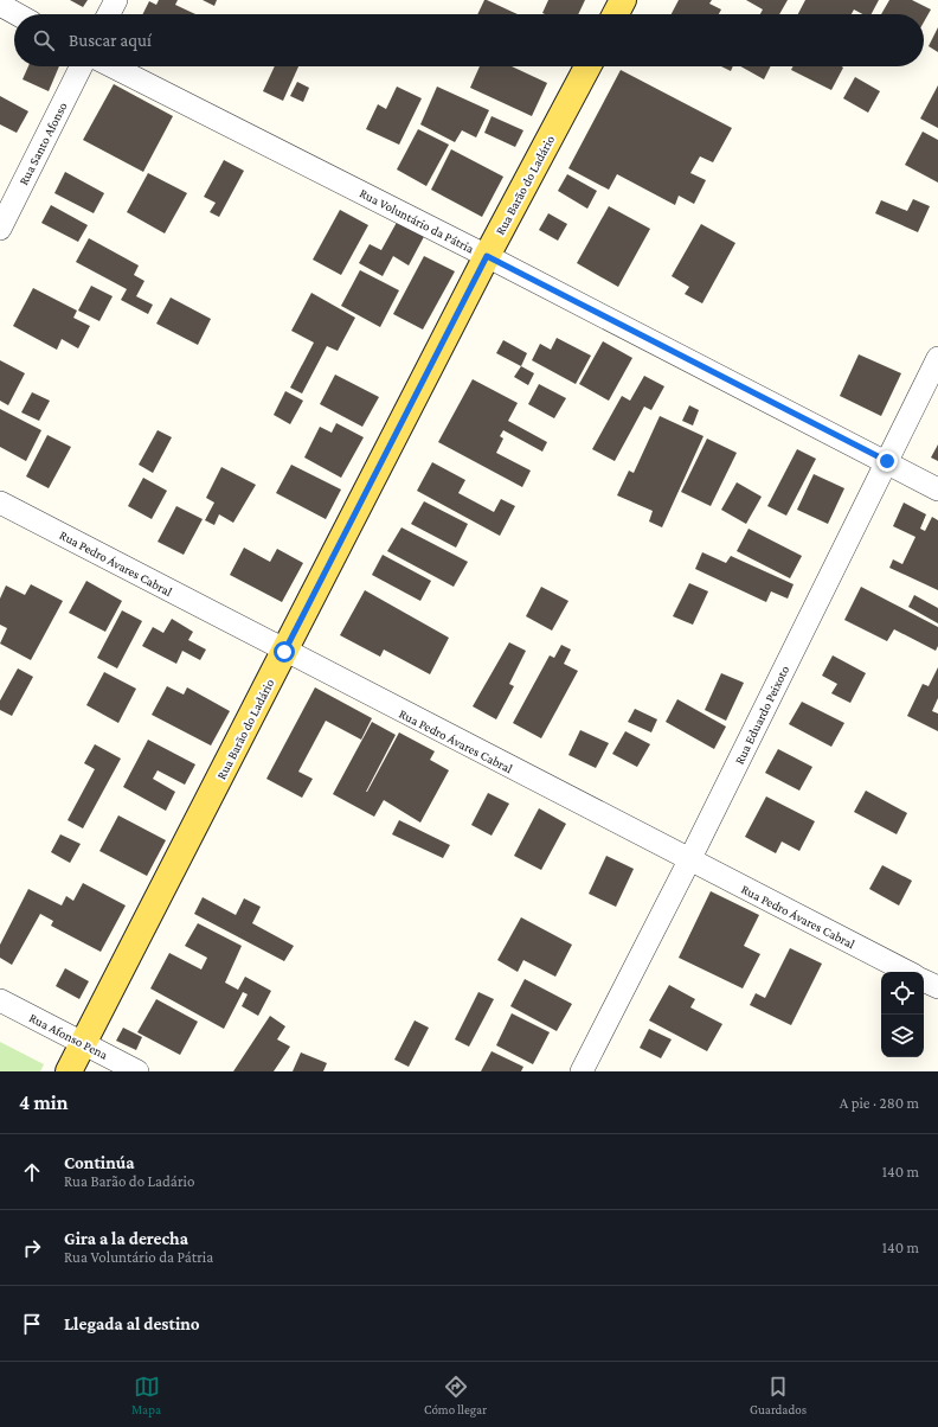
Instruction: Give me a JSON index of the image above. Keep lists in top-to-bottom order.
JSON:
{
  "streets": {
    "main road": ["Rua Barão do Ladário"],
    "street": [
      "Rua Santo Afonso",
      "Rua Voluntário da Pátria",
      "Rua Pedro Ávares Cabral",
      "Rua Eduardo Peixoto",
      "Rua Afonso Pena"
    ]
  },
  "crossings": [
    ["Rua Barão do Ladário", "Rua Voluntário da Pátria"],
    ["Rua Barão do Ladário", "Rua Pedro Ávares Cabral"],
    ["Rua Barão do Ladário", "Rua Afonso Pena"],
    ["Rua Voluntário da Pátria", "Rua Eduardo Peixoto"],
    ["Rua Pedro Ávares Cabral", "Rua Eduardo Peixoto"]
  ],
  "page": {
    "search": "Buscar aquí",
    "heading": ["4 min", "A pie · 280 m"],
    "list": [
      ["Continúa", "Rua Barão do Ladário", "140 m"],
      ["Gira a la derecha", "Rua Voluntário da Pátria", "140 m"],
      "Llegada al destino"
    ],
    "nav": ["Mapa", "Cómo llegar", "Guardados"]
  }
}
